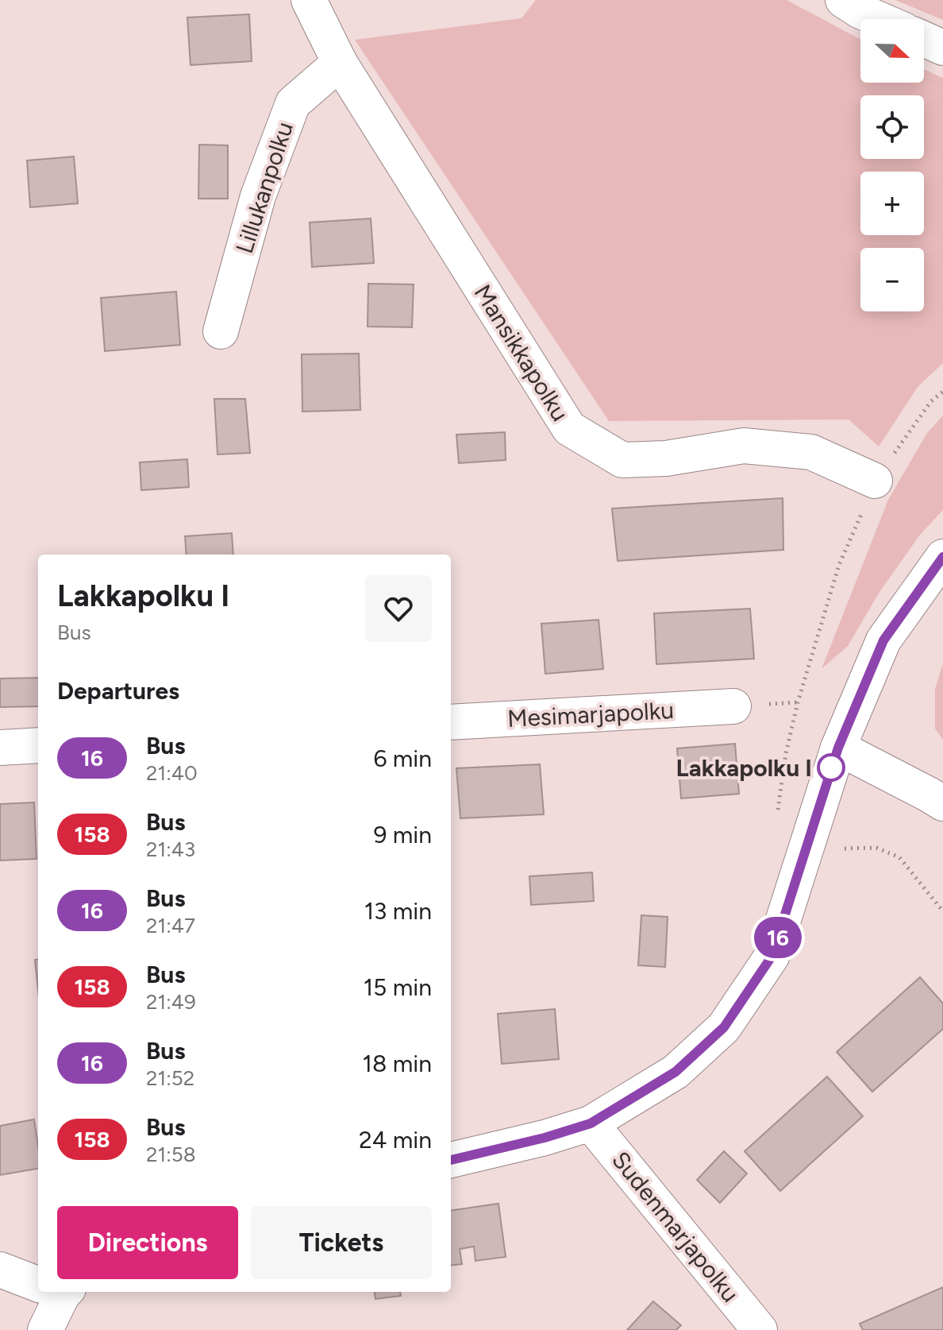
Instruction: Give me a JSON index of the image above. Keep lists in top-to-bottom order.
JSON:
{
  "streets": {
    "street": [
      "Lillukanpolku",
      "Mansikkapolku",
      "Mesimarjapolku",
      "Sudenmarjapolku"
    ]
  },
  "crossings": [
    ["Lillukanpolku", "Mansikkapolku"]
  ],
  "places": ["Lakkapolku I"],
  "lines": ["bus line 16"],
  "north": "right",
  "page": {
    "on_map": "16",
    "map_buttons": ["+", "−"],
    "heading": [
      ["Lakkapolku I", "Bus"],
      "Departures"
    ],
    "list": [
      {
        "mark": "16",
        "name": "Bus",
        "note": "21:40",
        "value": "6 min"
      },
      {
        "mark": "158",
        "name": "Bus",
        "note": "21:43",
        "value": "9 min"
      },
      {
        "mark": "16",
        "name": "Bus",
        "note": "21:47",
        "value": "13 min"
      },
      {
        "mark": "158",
        "name": "Bus",
        "note": "21:49",
        "value": "15 min"
      },
      {
        "mark": "16",
        "name": "Bus",
        "note": "21:52",
        "value": "18 min"
      },
      {
        "mark": "158",
        "name": "Bus",
        "note": "21:58",
        "value": "24 min"
      }
    ],
    "buttons": ["Directions", "Tickets"]
  }
}
